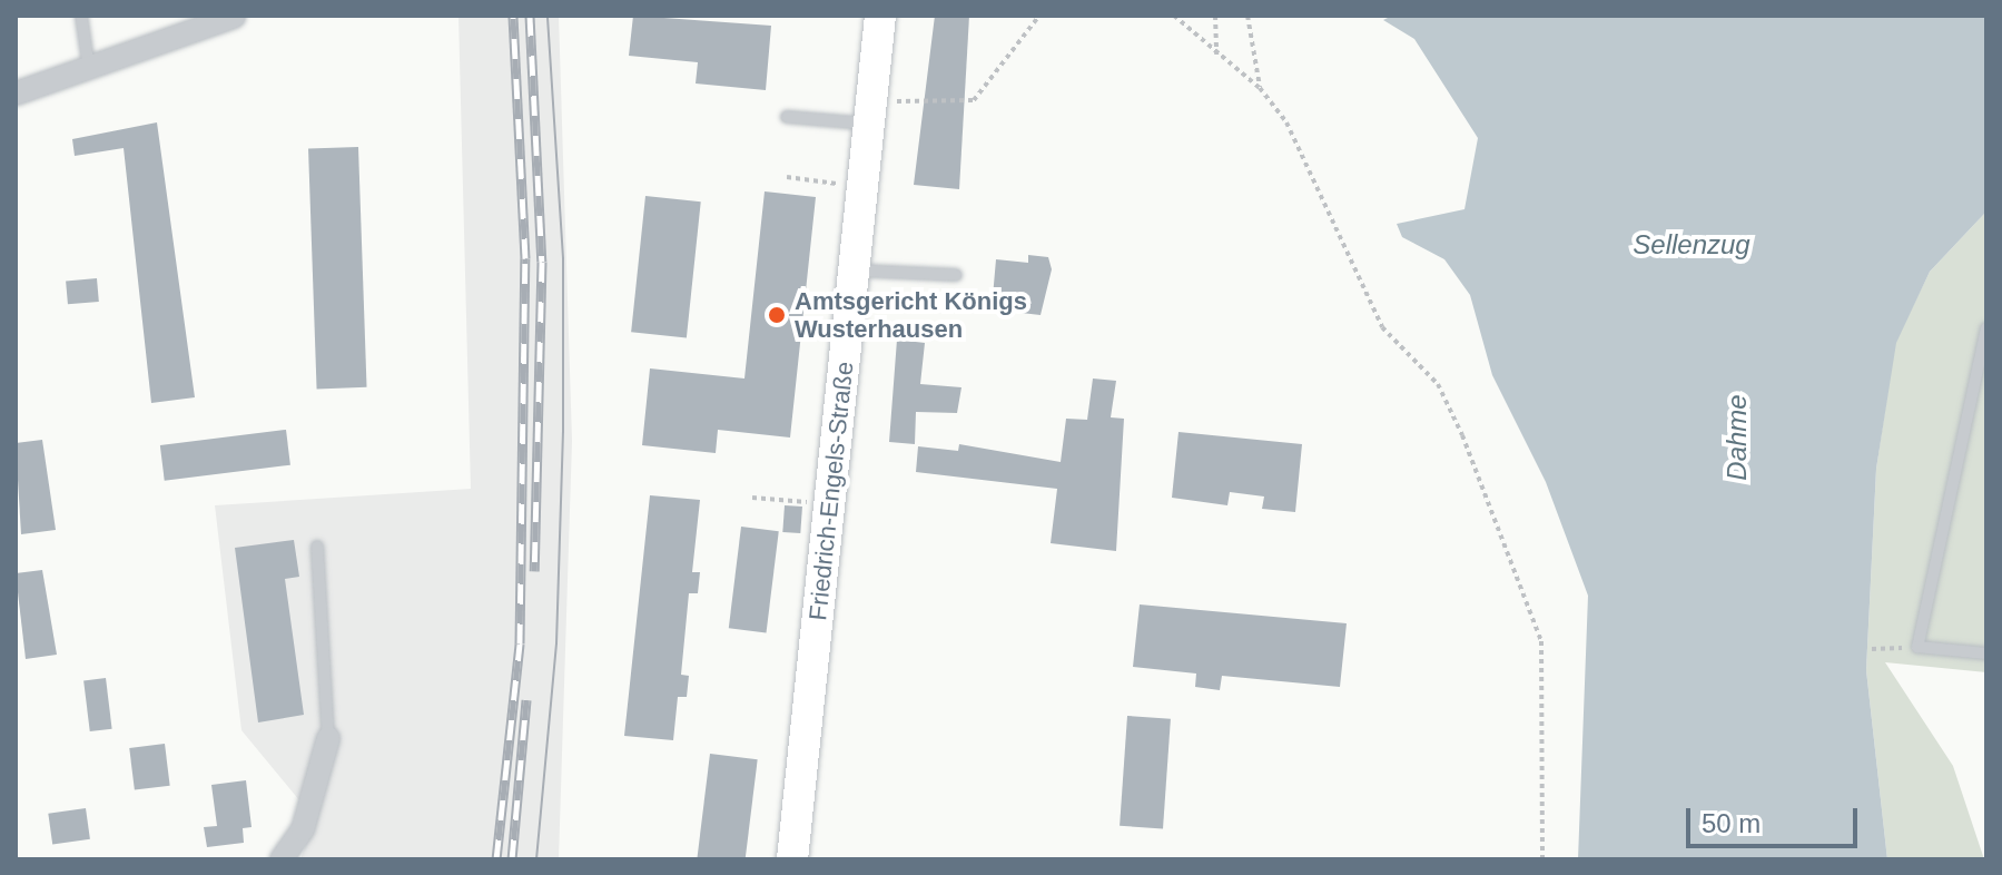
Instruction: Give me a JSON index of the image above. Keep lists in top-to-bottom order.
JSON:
{
  "streets": {
    "main road": ["Friedrich-Engels-Straße"]
  },
  "water": ["Sellenzug", "Dahme"],
  "places": ["Amtsgericht Königs Wusterhausen"],
  "scale_bar": "50 m"
}
